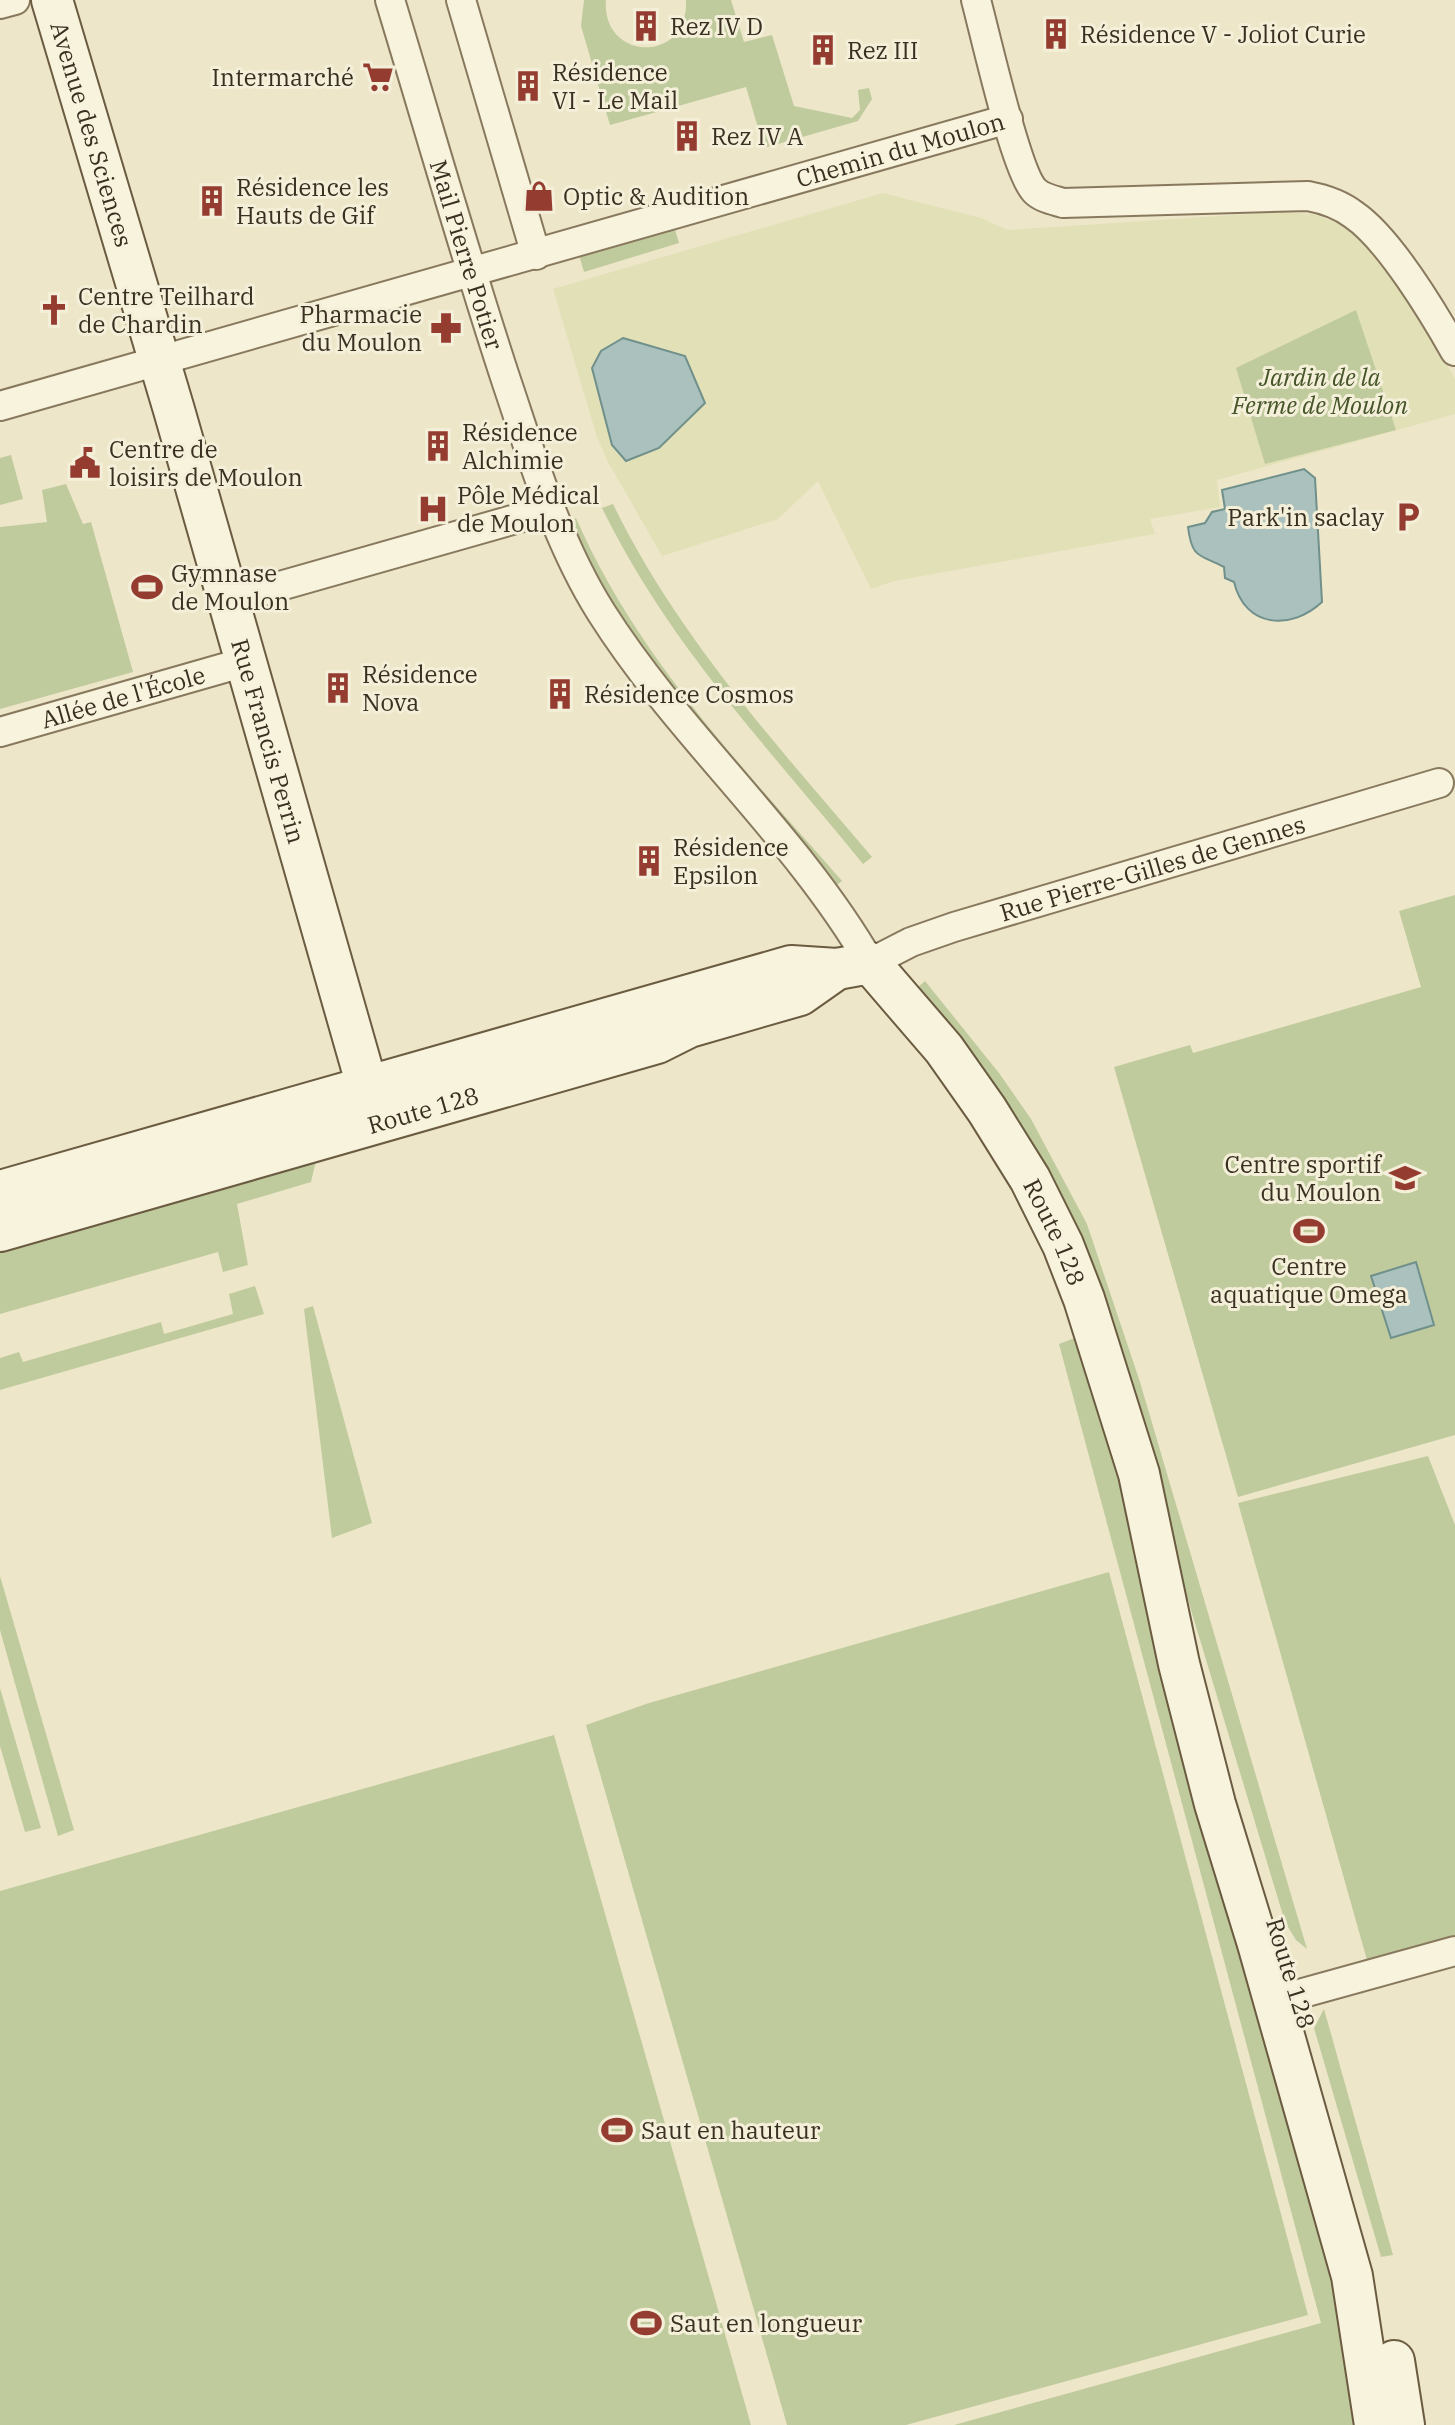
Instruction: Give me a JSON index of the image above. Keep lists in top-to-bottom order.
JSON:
{
  "streets": {
    "main road": ["Avenue des Sciences", "Rue Francis Perrin", "Route 128"],
    "street": [
      "Chemin du Moulon",
      "Mail Pierre Potier",
      "Allée de l'École",
      "Rue Pierre-Gilles de Gennes"
    ]
  },
  "crossings": [
    ["Avenue des Sciences", "Chemin du Moulon"],
    ["Avenue des Sciences", "Rue Francis Perrin"],
    ["Chemin du Moulon", "Mail Pierre Potier"],
    ["Chemin du Moulon", "Rue Francis Perrin"],
    ["Mail Pierre Potier", "Rue Pierre-Gilles de Gennes"],
    ["Mail Pierre Potier", "Route 128"],
    ["Allée de l'École", "Rue Francis Perrin"],
    ["Rue Francis Perrin", "Route 128"],
    ["Rue Pierre-Gilles de Gennes", "Route 128"]
  ],
  "parks": ["Jardin de la Ferme de Moulon"],
  "places": {
    "building": [
      "Rez IV D",
      "Résidence V - Joliot Curie",
      "Rez III",
      "Résidence VI - Le Mail",
      "Rez IV A",
      "Résidence les Hauts de Gif",
      "Résidence Alchimie",
      "Résidence Nova",
      "Résidence Cosmos",
      "Résidence Epsilon"
    ],
    "supermarket": ["Intermarché"],
    "shop": ["Optic & Audition"],
    "church": ["Centre Teilhard de Chardin"],
    "pharmacy": ["Pharmacie du Moulon"],
    "public building": ["Centre de loisirs de Moulon"],
    "hospital": ["Pôle Médical de Moulon"],
    "parking": ["Park'in saclay"],
    "sports": [
      "Gymnase de Moulon",
      "Centre aquatique Omega",
      "Saut en hauteur",
      "Saut en longueur"
    ],
    "school or university": ["Centre sportif du Moulon"]
  }
}
